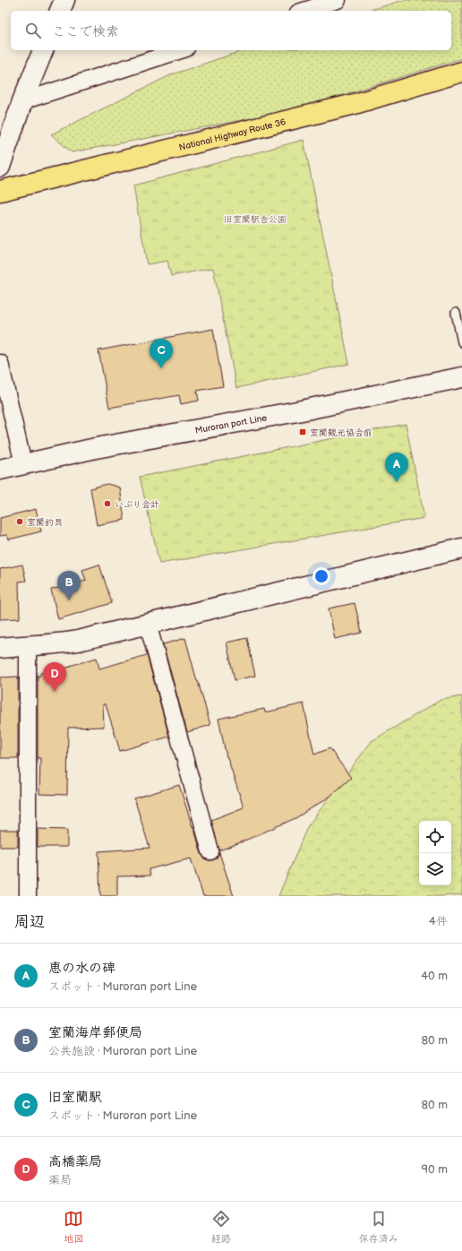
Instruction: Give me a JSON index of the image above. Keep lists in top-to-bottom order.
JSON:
{
  "streets": {
    "highway": ["National Highway Route 36"],
    "street": ["Muroran port Line"]
  },
  "parks": ["旧室蘭駅舎公園"],
  "places": {
    "transit": ["室蘭観光協会前"],
    "other": ["いぶり会計", "室蘭釣具"]
  },
  "page": {
    "search": "ここで検索",
    "pins": [
      "C",
      "A",
      "B",
      "D"
    ],
    "heading": ["周辺", "4件"],
    "list": [
      {
        "mark": "A",
        "name": "恵の水の碑",
        "note": "スポット · Muroran port Line",
        "value": "40 m"
      },
      {
        "mark": "B",
        "name": "室蘭海岸郵便局",
        "note": "公共施設 · Muroran port Line",
        "value": "80 m"
      },
      {
        "mark": "C",
        "name": "旧室蘭駅",
        "note": "スポット · Muroran port Line",
        "value": "80 m"
      },
      {
        "mark": "D",
        "name": "高橋薬局",
        "note": "薬局",
        "value": "90 m"
      }
    ],
    "nav": ["地図", "経路", "保存済み"]
  }
}
